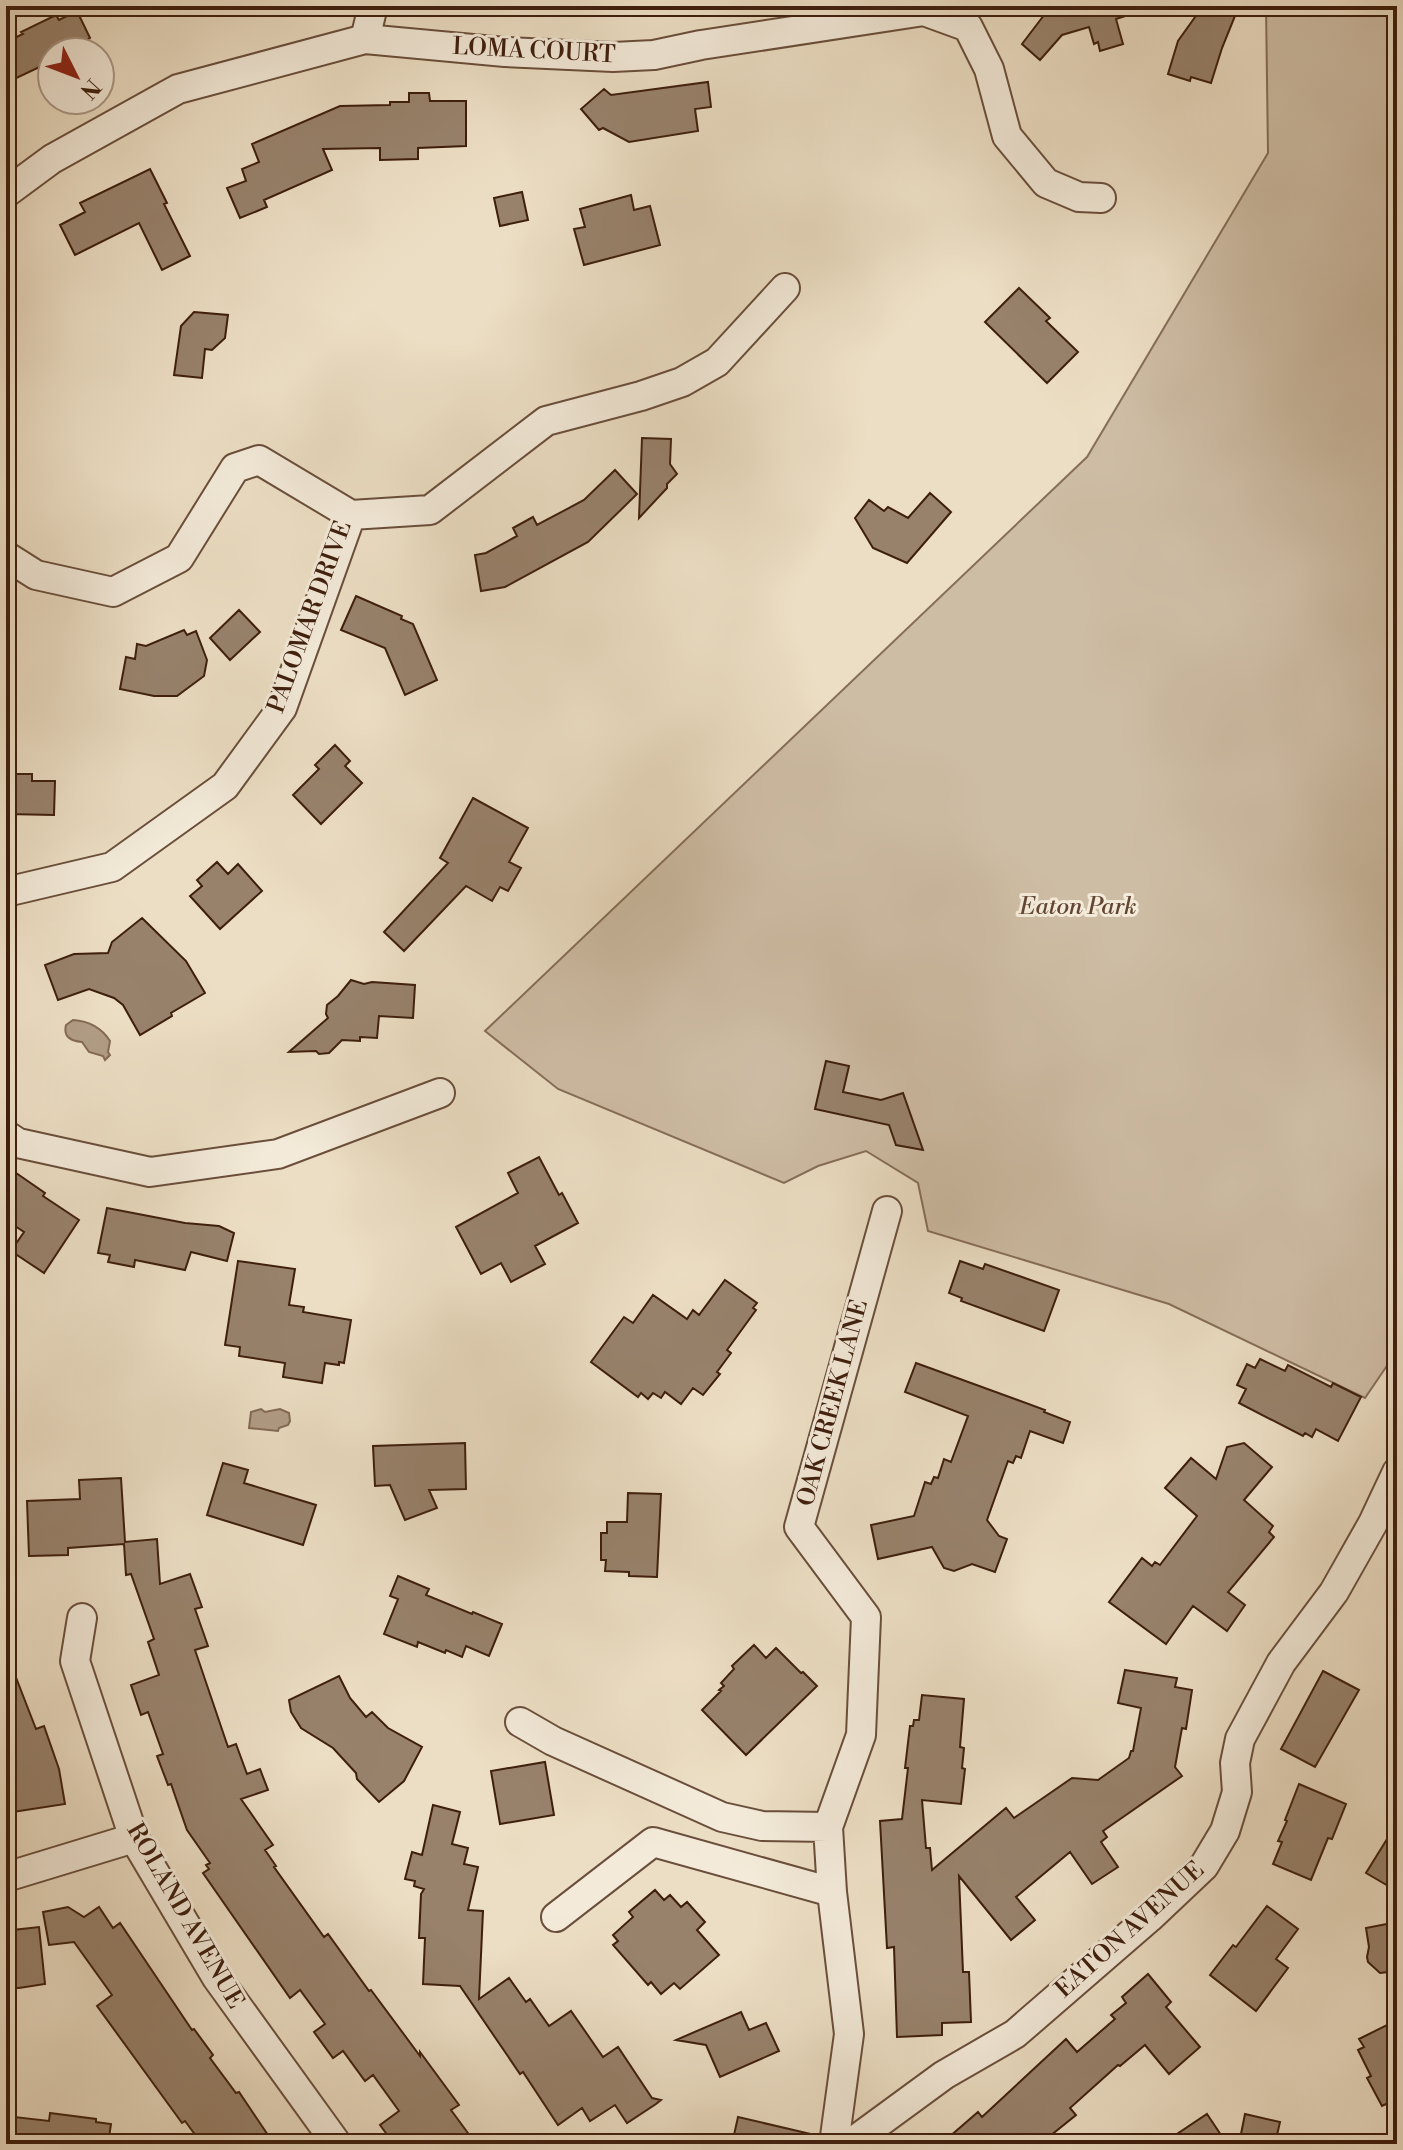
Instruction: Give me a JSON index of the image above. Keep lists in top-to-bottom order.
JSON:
{
  "streets": {
    "street": [
      "LOMA COURT",
      "PALOMAR DRIVE",
      "OAK CREEK LANE",
      "ROLAND AVENUE",
      "EATON AVENUE"
    ]
  },
  "parks": ["Eaton Park"],
  "north": "bottom right"
}
